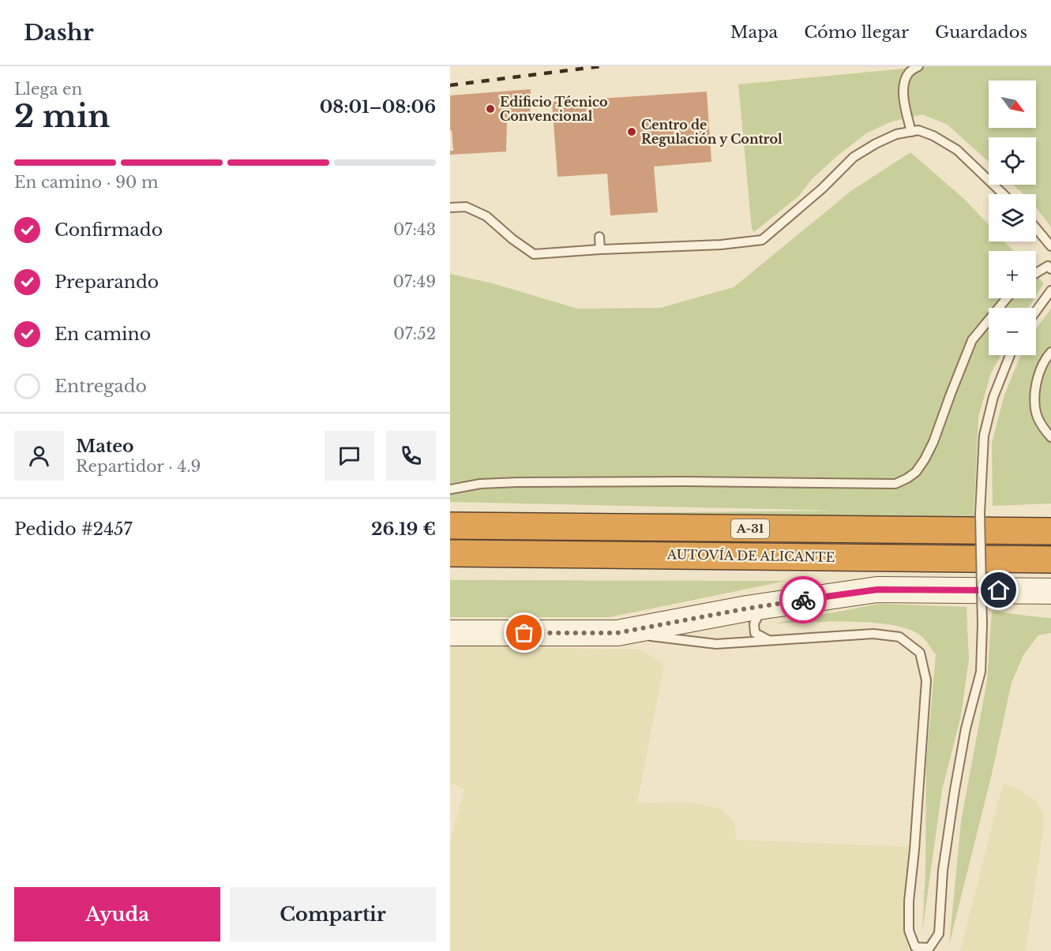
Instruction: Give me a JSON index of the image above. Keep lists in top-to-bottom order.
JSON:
{
  "streets": {
    "highway": ["A-31", "AUTOVÍA DE ALICANTE"]
  },
  "places": ["Edificio Técnico Convencional", "Centro de Regulación y Control"],
  "north": "bottom right",
  "page": {
    "header": "Dashr",
    "nav": ["Mapa", "Cómo llegar", "Guardados"],
    "heading": ["2 min", "Llega en", "08:01–08:06"],
    "panel": [
      "Mateo",
      "Repartidor · 4.9",
      "Pedido #2457",
      "26.19 €"
    ],
    "map_buttons": ["+", "−"],
    "bar": "En camino · 90 m",
    "list": [
      ["Confirmado", "07:43"],
      ["Preparando", "07:49"],
      ["En camino", "07:52"],
      "Entregado"
    ],
    "buttons": ["Ayuda", "Compartir"]
  }
}
